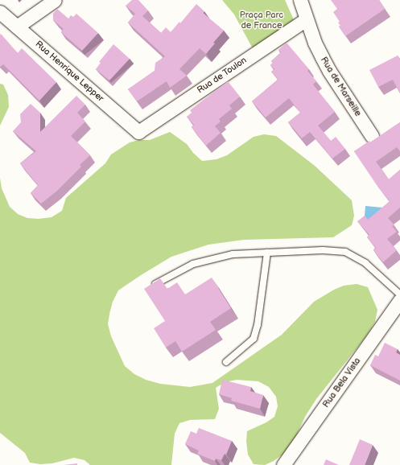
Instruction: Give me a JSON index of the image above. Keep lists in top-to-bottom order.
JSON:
{
  "streets": {
    "street": [
      "Rua Henrique Lepper",
      "Rua de Toulon",
      "Rua de Marseille",
      "Rua Bela Vista"
    ]
  },
  "crossings": [
    ["Rua Henrique Lepper", "Rua de Toulon"],
    ["Rua de Toulon", "Rua de Marseille"]
  ],
  "parks": ["Praça Parc de France"]
}
